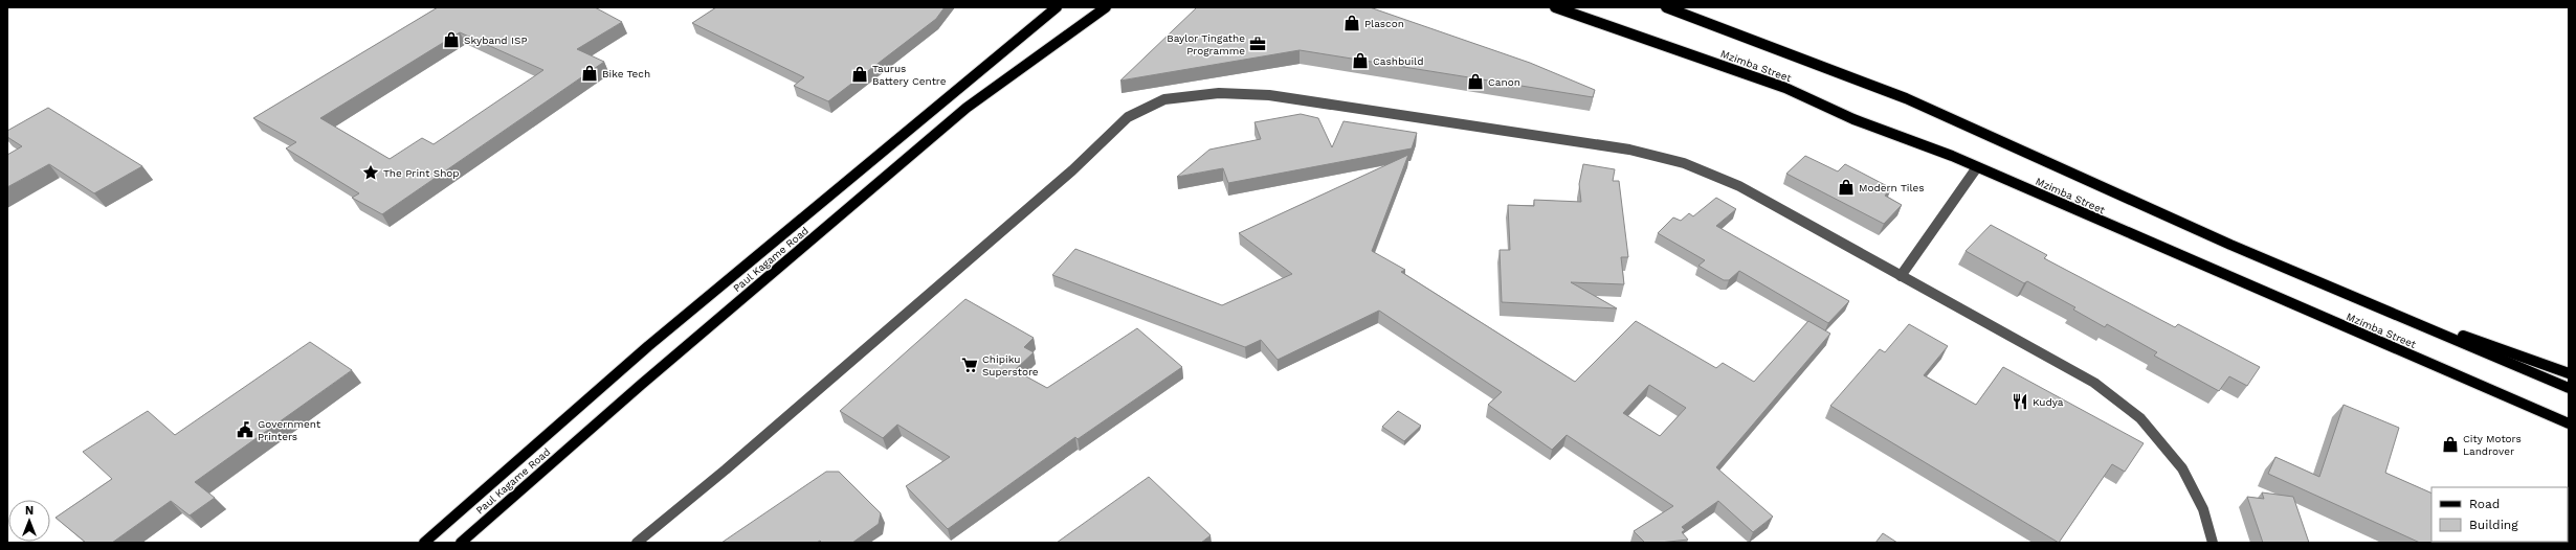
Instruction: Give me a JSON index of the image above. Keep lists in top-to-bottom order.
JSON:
{
  "streets": {
    "main road": ["Mzimba Street", "Paul Kagame Road"]
  },
  "places": {
    "shop": [
      "Plascon",
      "Skyband ISP",
      "Cashbuild",
      "Bike Tech",
      "Taurus Battery Centre",
      "Canon",
      "Modern Tiles",
      "City Motors Landrover"
    ],
    "office": ["Baylor Tingathe Programme"],
    "place": ["The Print Shop"],
    "supermarket": ["Chipiku Superstore"],
    "restaurant": ["Kudya"],
    "public building": ["Government Printers"]
  },
  "legend": ["Road", "Building"],
  "north": "top"
}
